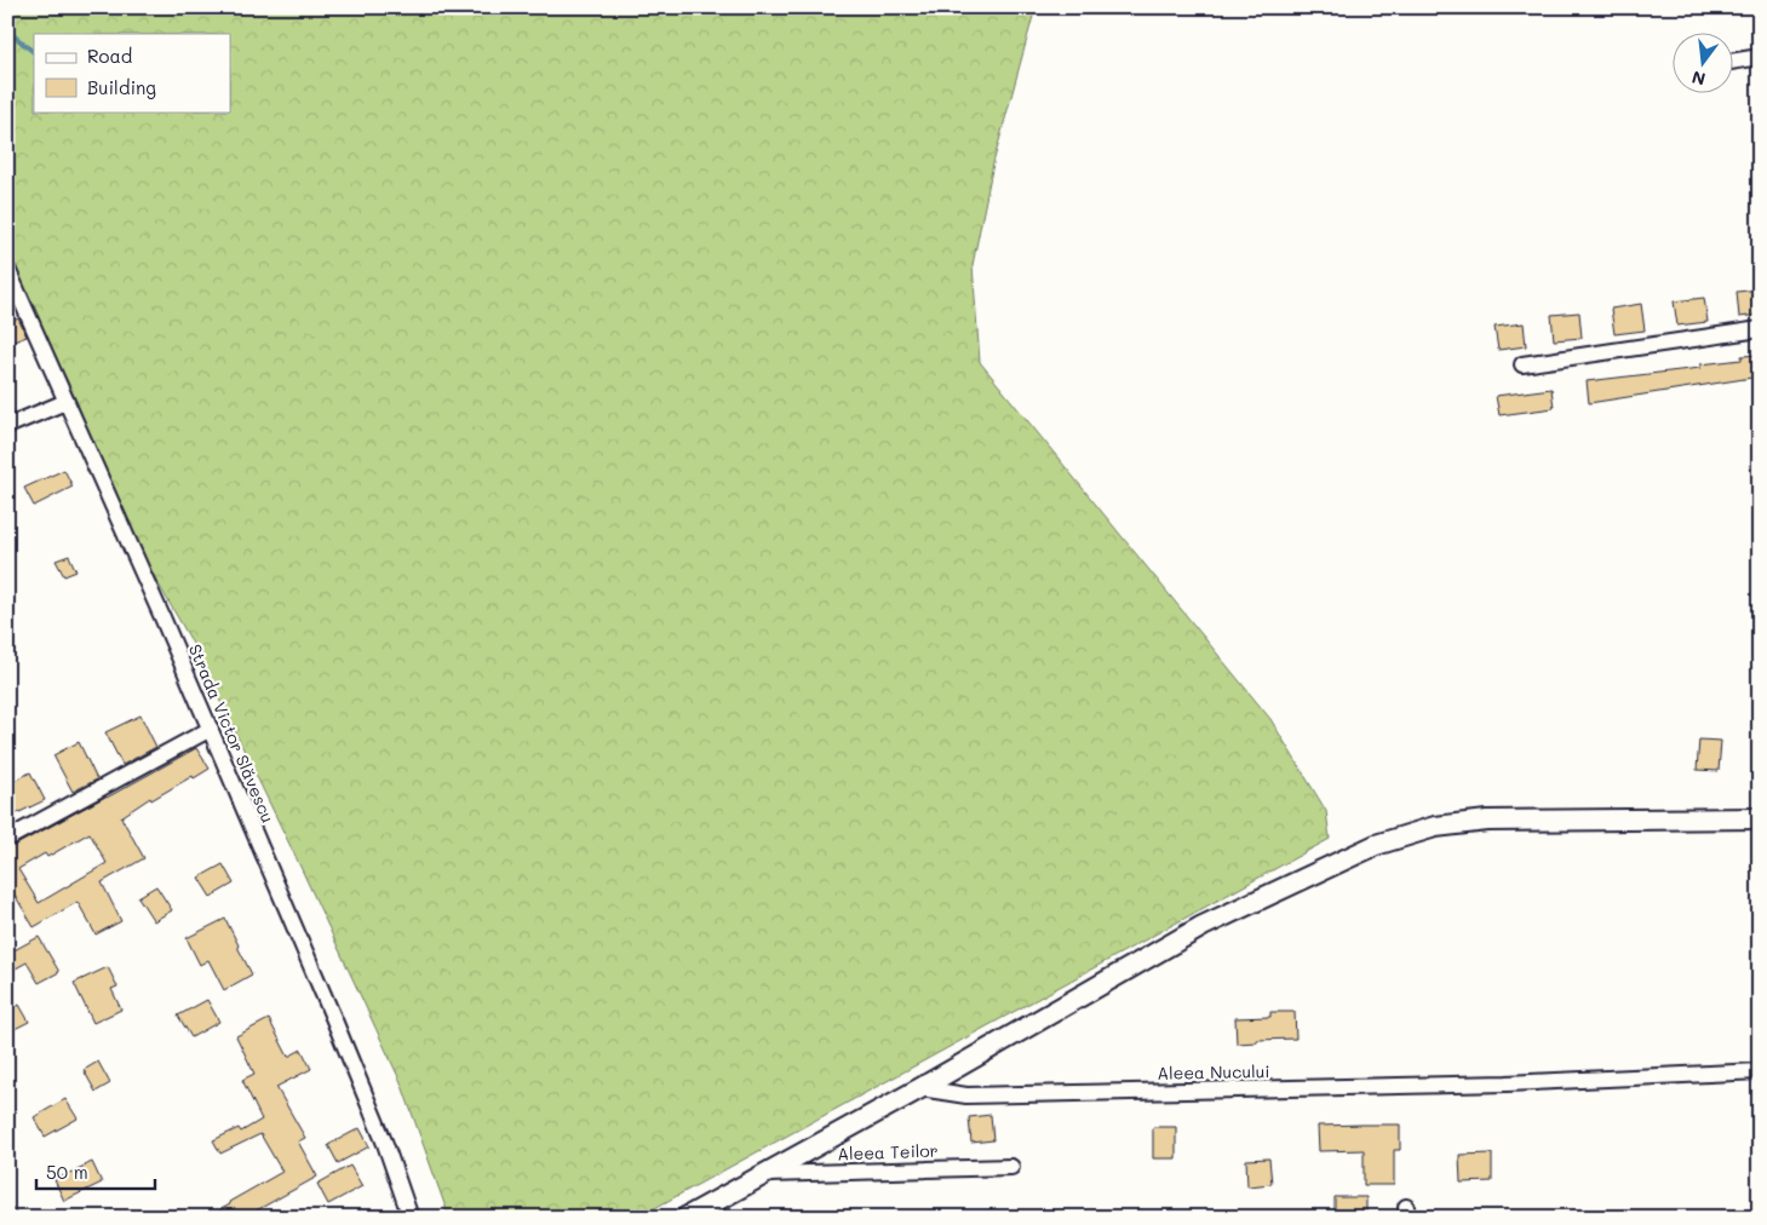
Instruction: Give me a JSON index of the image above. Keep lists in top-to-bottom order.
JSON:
{
  "streets": {
    "street": ["Strada Victor Slăvescu", "Aleea Nucului", "Aleea Teilor"]
  },
  "legend": ["Road", "Building"],
  "scale_bar": "50 m",
  "north": "bottom"
}
